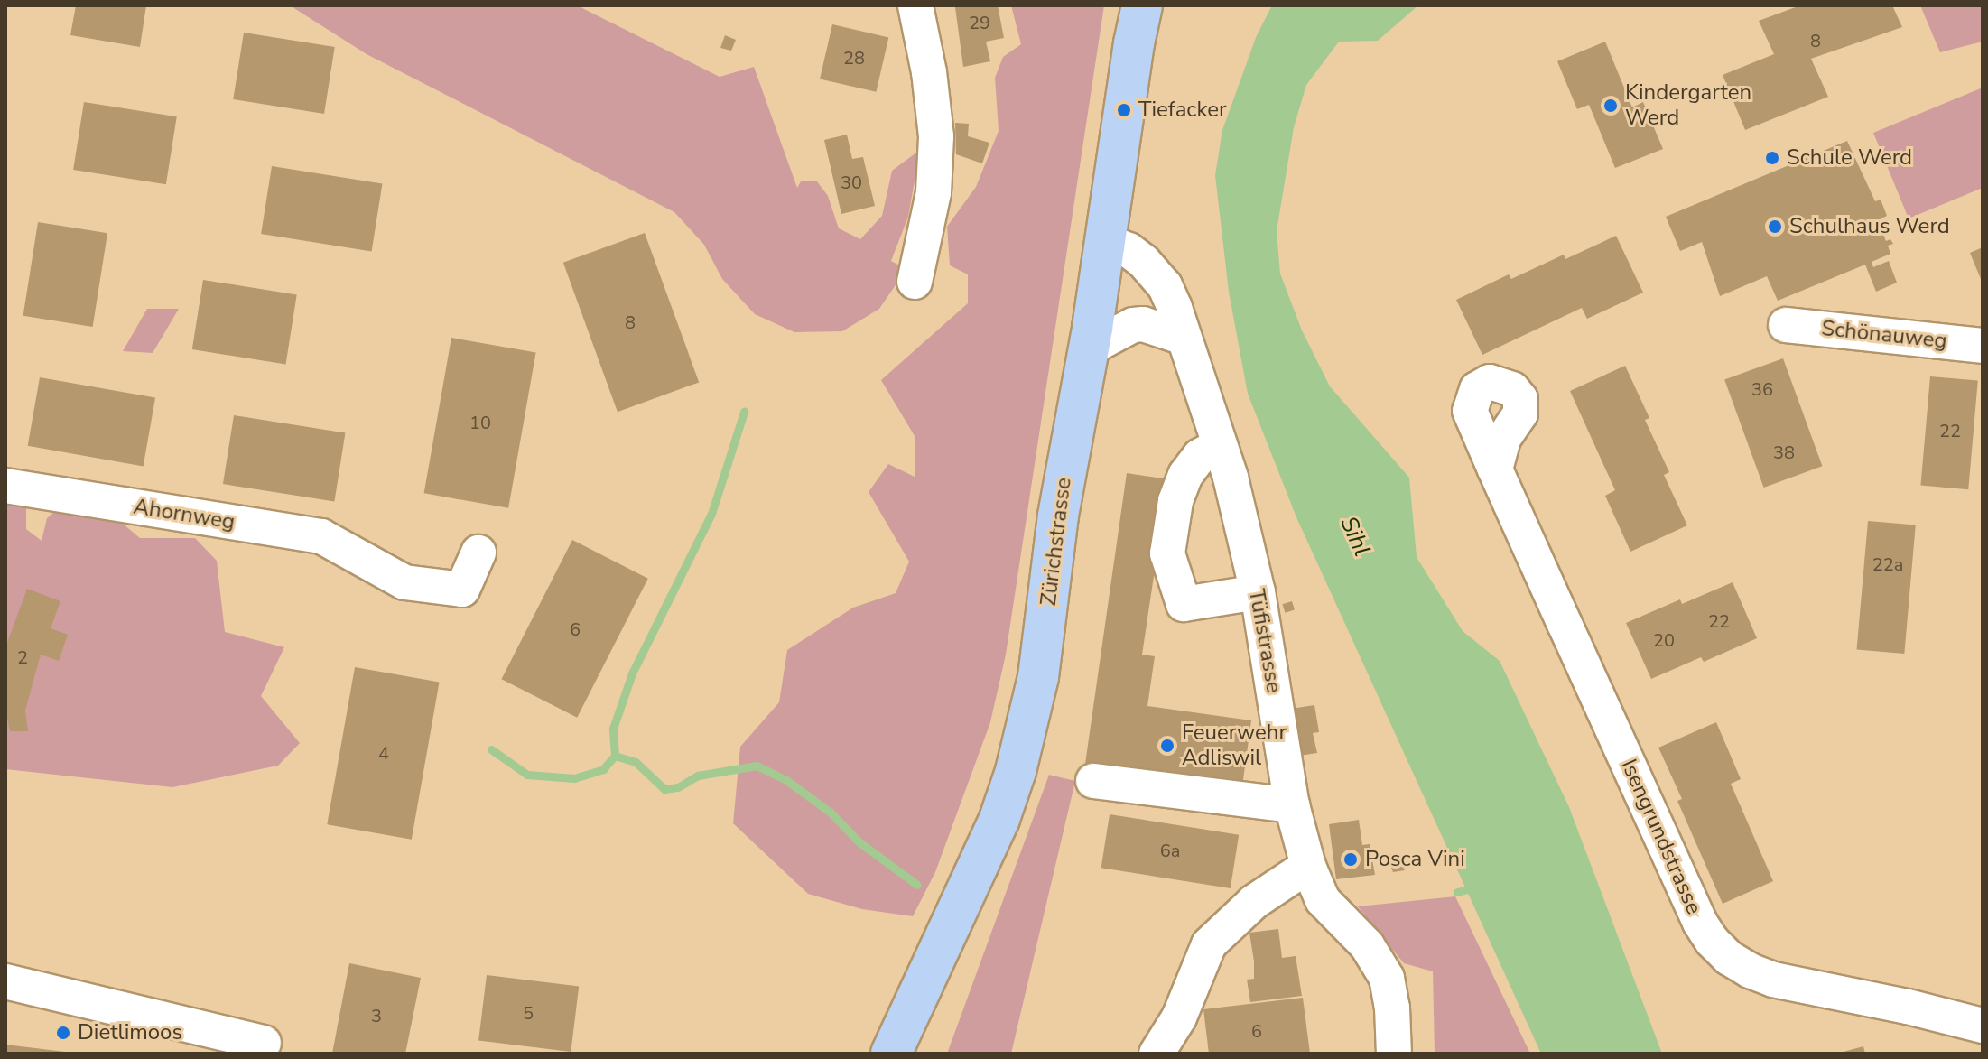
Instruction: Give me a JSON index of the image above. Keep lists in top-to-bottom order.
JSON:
{
  "streets": {
    "main road": ["Zürichstrasse"],
    "street": [
      "Schönauweg",
      "Ahornweg",
      "Tüfistrasse",
      "Isengrundstrasse"
    ]
  },
  "crossings": [
    ["Zürichstrasse", "Tüfistrasse"]
  ],
  "water": ["Sihl"],
  "places": [
    "Kindergarten Werd",
    "Tiefacker",
    "Schule Werd",
    "Schulhaus Werd",
    "Feuerwehr Adliswil",
    "Posca Vini",
    "Dietlimoos"
  ],
  "house_numbers": [
    "29",
    "8",
    "28",
    "30",
    "8",
    "36",
    "10",
    "22",
    "38",
    "22a",
    "22",
    "6",
    "20",
    "2",
    "4",
    "6a",
    "5",
    "3",
    "6"
  ]
}
